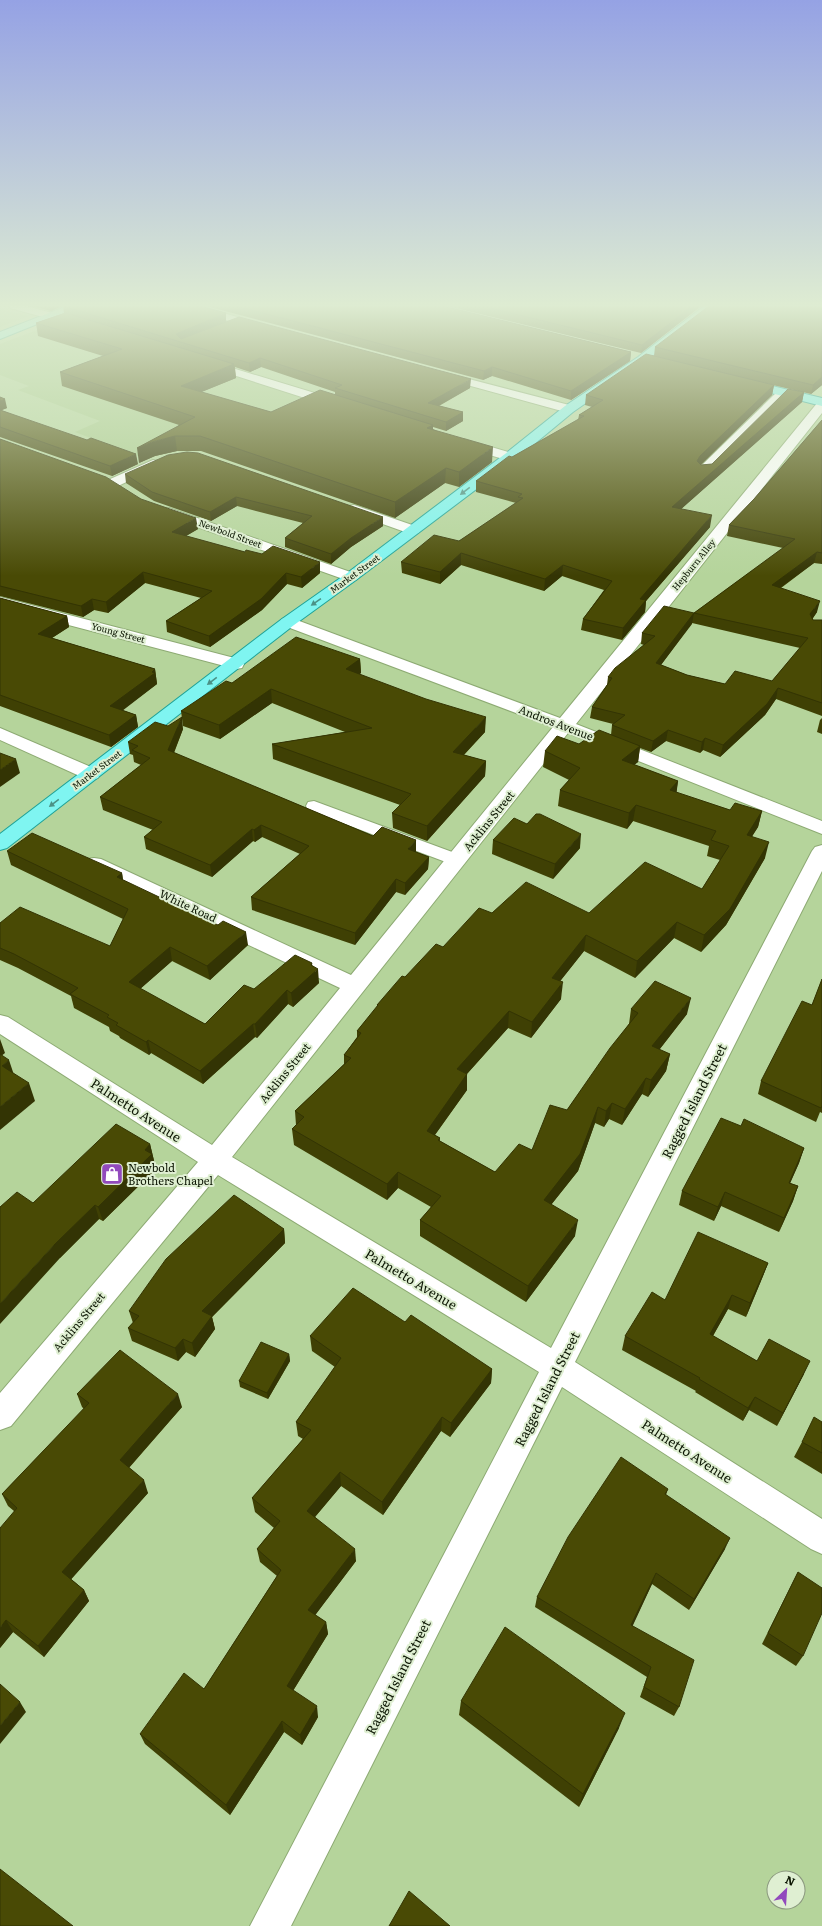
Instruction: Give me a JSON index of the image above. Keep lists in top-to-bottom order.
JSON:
{
  "streets": {
    "main road": ["Market Street"],
    "street": [
      "Newbold Street",
      "Hepburn Alley",
      "Young Street",
      "Andros Avenue",
      "Acklins Street",
      "White Road",
      "Ragged Island Street",
      "Palmetto Avenue"
    ]
  },
  "crossings": [
    ["Newbold Street", "Market Street"],
    ["Hepburn Alley", "Andros Avenue"],
    ["Hepburn Alley", "Acklins Street"],
    ["Market Street", "Young Street"],
    ["Market Street", "Andros Avenue"],
    ["Andros Avenue", "Acklins Street"],
    ["Acklins Street", "White Road"],
    ["Acklins Street", "Palmetto Avenue"],
    ["Ragged Island Street", "Palmetto Avenue"]
  ],
  "one_way": ["Market Street"],
  "places": {
    "shop": ["Newbold Brothers Chapel"]
  },
  "north": "top right"
}
